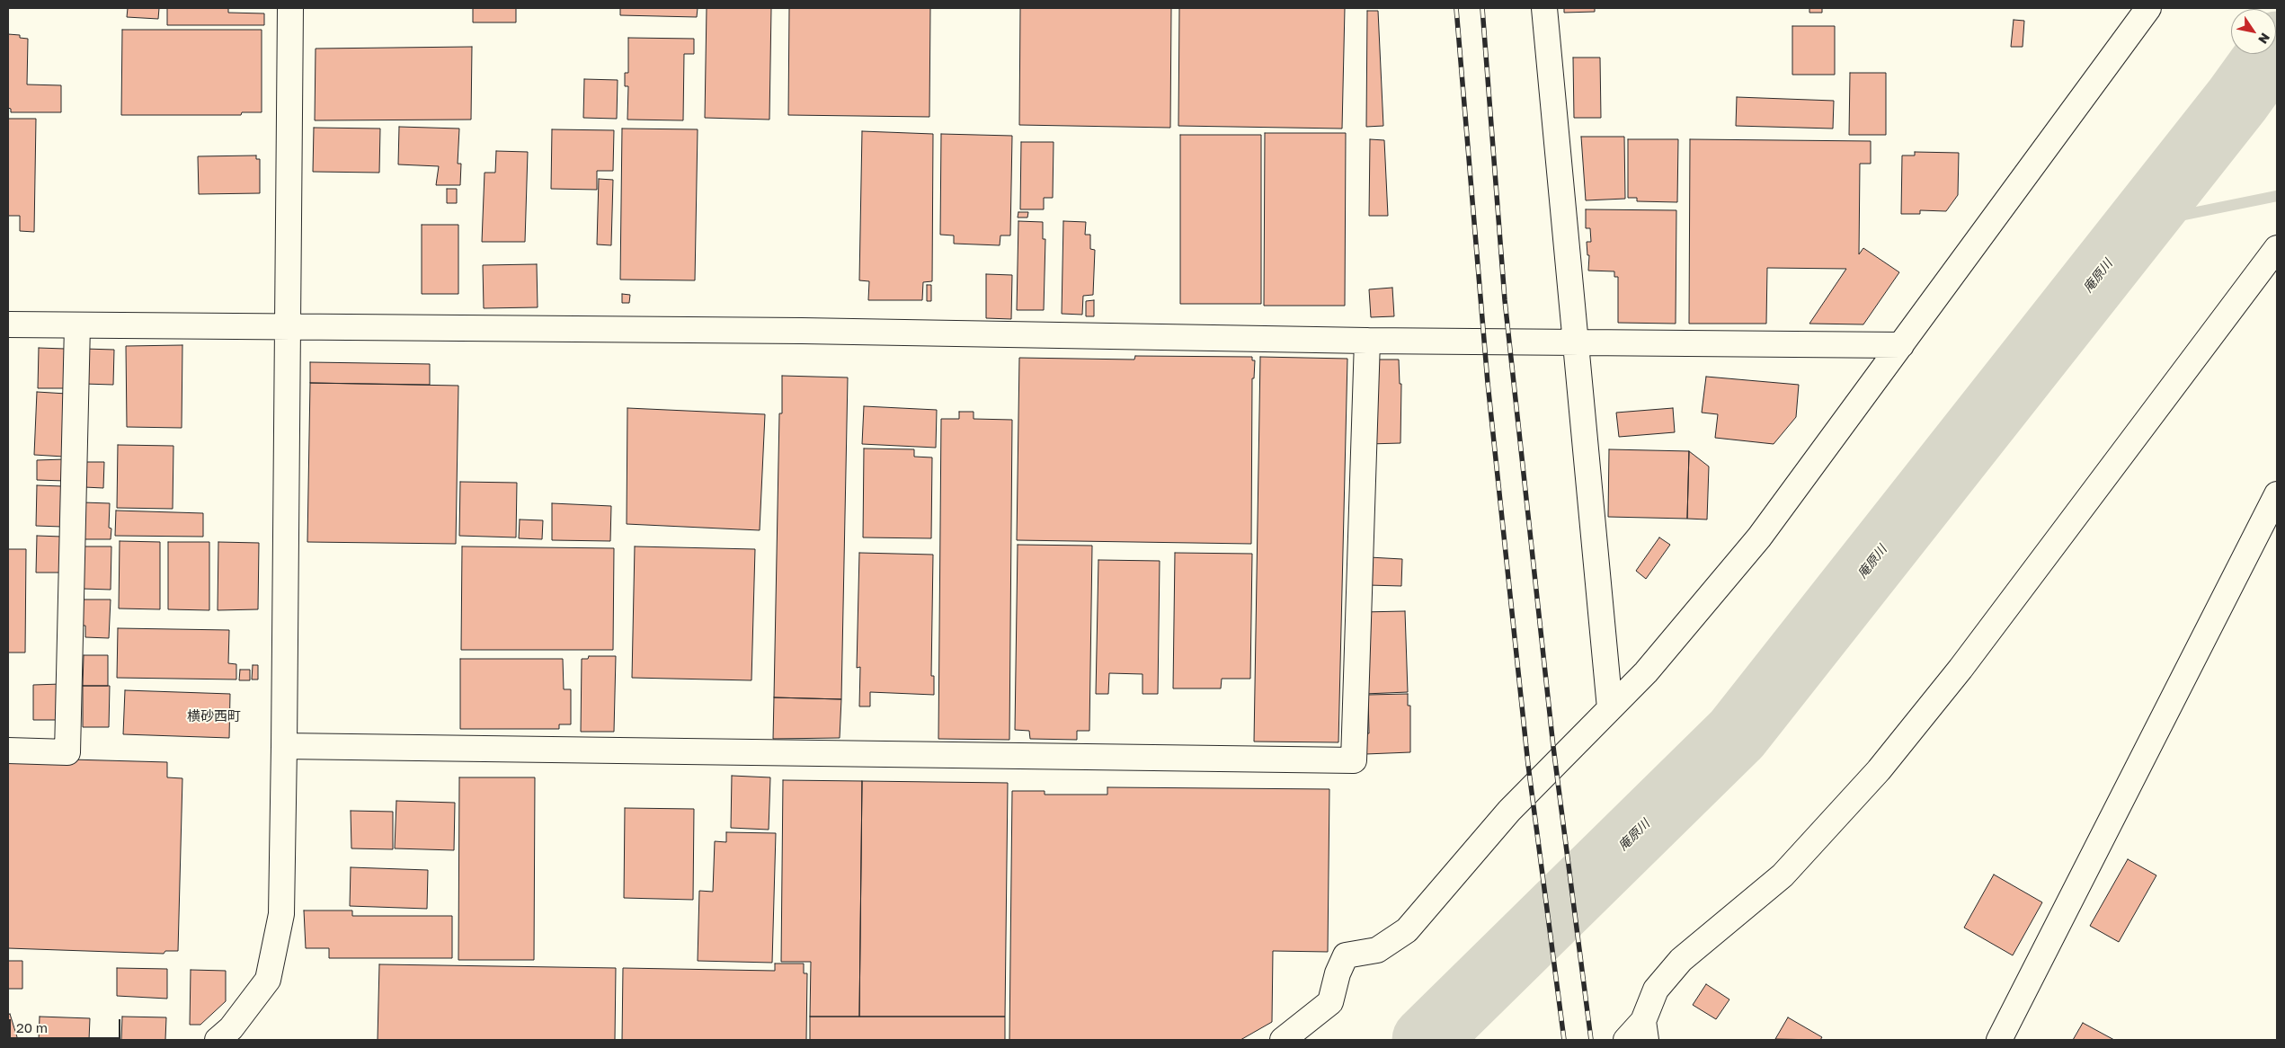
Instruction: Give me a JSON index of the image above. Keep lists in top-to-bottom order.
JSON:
{
  "districts": ["横砂西町"],
  "water": ["庵原川"],
  "scale_bar": "20 m",
  "north": "bottom right"
}
